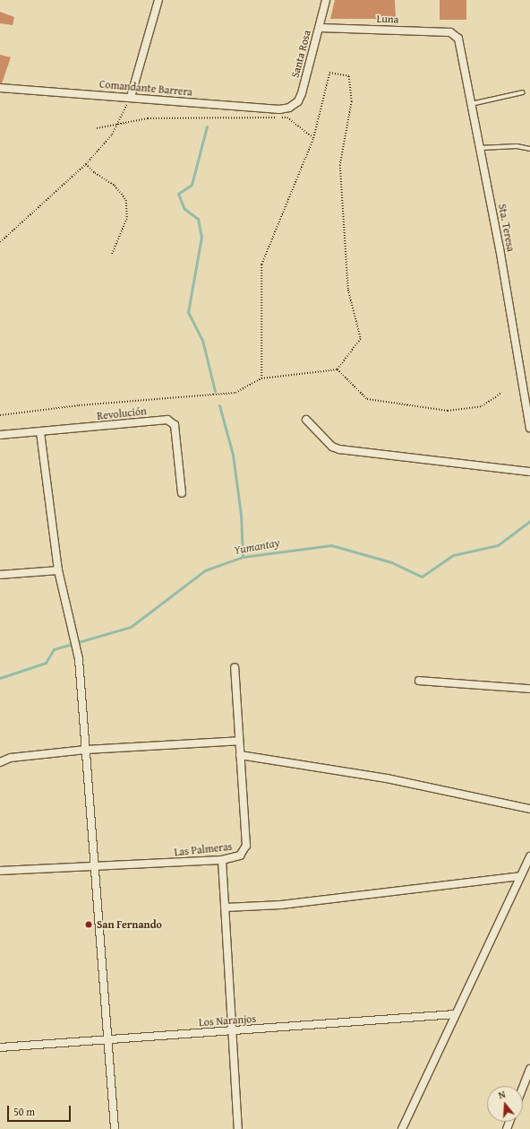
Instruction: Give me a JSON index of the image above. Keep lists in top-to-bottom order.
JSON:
{
  "streets": {
    "street": [
      "Luna",
      "Santa Rosa",
      "Comandante Barrera",
      "Sta. Teresa",
      "Revolución",
      "Las Palmeras",
      "Los Naranjos"
    ]
  },
  "crossings": [
    ["Luna", "Santa Rosa"],
    ["Luna", "Sta. Teresa"],
    ["Santa Rosa", "Comandante Barrera"]
  ],
  "water": ["Yumantay"],
  "places": ["San Fernando"],
  "scale_bar": "50 m",
  "north": "top"
}
